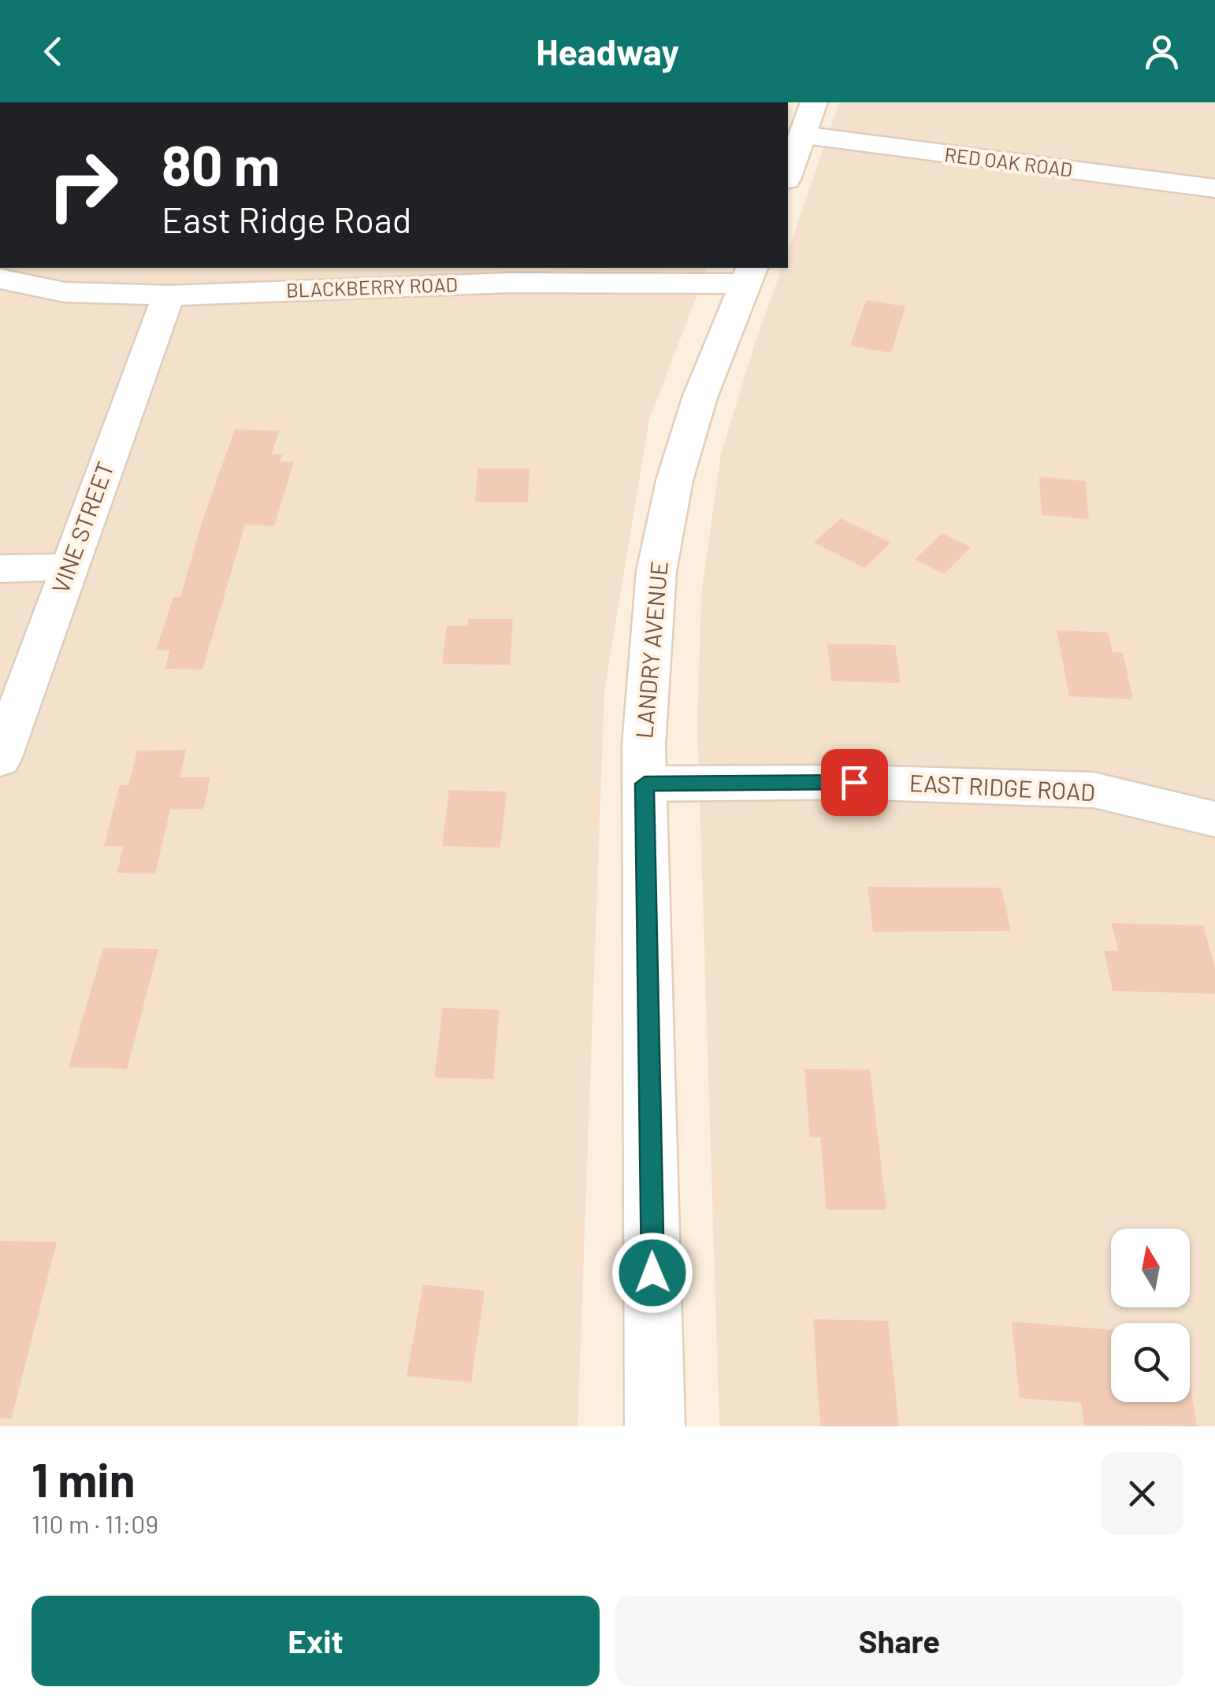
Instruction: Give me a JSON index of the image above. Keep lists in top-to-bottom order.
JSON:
{
  "streets": {
    "street": [
      "RED OAK ROAD",
      "BLACKBERRY ROAD",
      "VINE STREET",
      "LANDRY AVENUE",
      "EAST RIDGE ROAD"
    ]
  },
  "crossings": [
    ["BLACKBERRY ROAD", "VINE STREET"],
    ["BLACKBERRY ROAD", "LANDRY AVENUE"],
    ["LANDRY AVENUE", "EAST RIDGE ROAD"]
  ],
  "north": "top",
  "page": {
    "header": "Headway",
    "turn": ["80 m", "East Ridge Road"],
    "heading": ["1 min", "110 m · 11:09"],
    "buttons": ["Exit", "Share"]
  }
}
